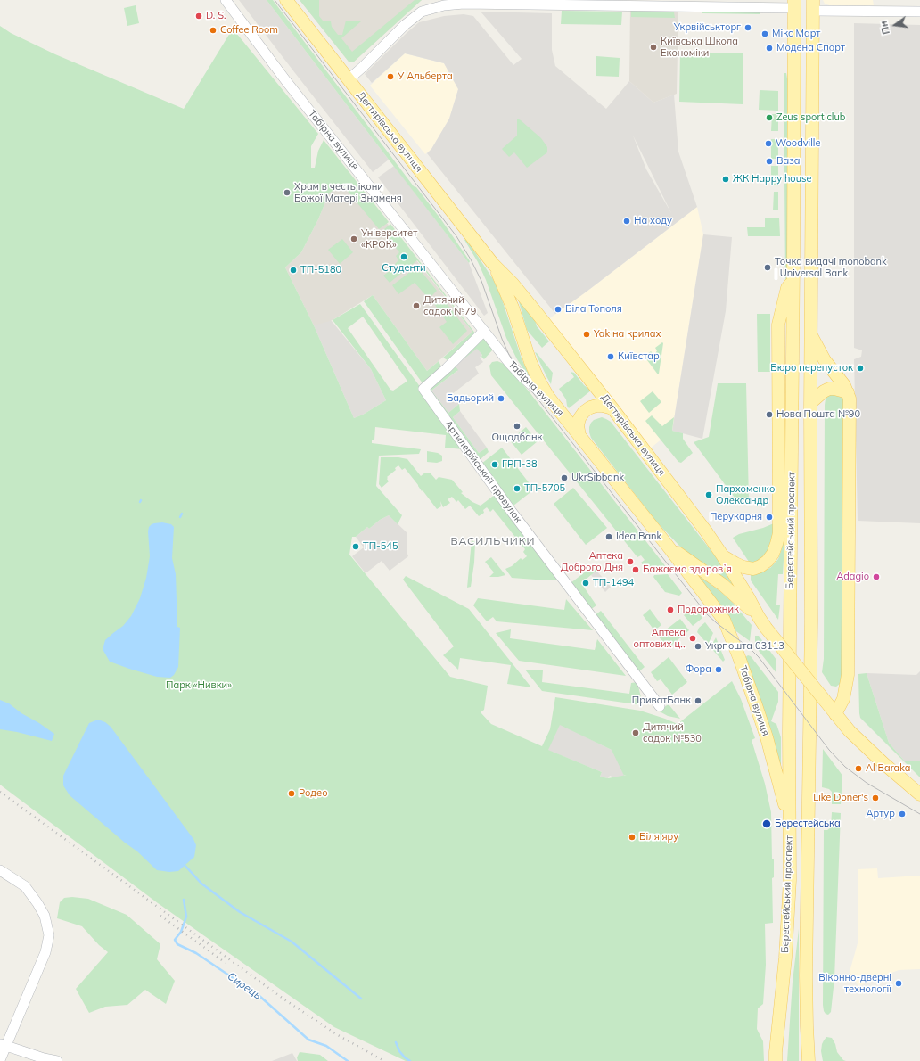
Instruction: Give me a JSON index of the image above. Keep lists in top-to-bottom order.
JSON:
{
  "streets": {
    "main road": ["Дегтярівська вулиця", "Табірна вулиця", "Берестейський проспект"],
    "street": ["Артилерійський провулок"]
  },
  "crossings": [
    ["Дегтярівська вулиця", "Табірна вулиця"],
    ["Табірна вулиця", "Артилерійський провулок"],
    ["Табірна вулиця", "Берестейський проспект"]
  ],
  "districts": ["ВАСИЛЬЧИКИ"],
  "water": ["Сирець"],
  "parks": ["Парк «Нивки»"],
  "places": [
    "D. S.",
    "Укрвійськторг",
    "Coffee Room",
    "Мікс Март",
    "Київська Школа Економіки",
    "Модена Спорт",
    "У Альберта",
    "Zeus sport club",
    "Woodville",
    "Ваза",
    "ЖК Happy house",
    "Храм в честь ікони Божої Матері Знаменя",
    "На ходу",
    "Університет «КРОК»",
    "Студенти",
    "Точка видачі monobank | Universal Bank",
    "ТП-5180",
    "Дитячий садок №79",
    "Біла Тополя",
    "Yak на крилах",
    "Київстар",
    "Бюро перепусток",
    "Бадьорий",
    "Нова Пошта №90",
    "Ощадбанк",
    "ГРП-38",
    "UkrSibbank",
    "ТП-5705",
    "Пархоменко Олександр",
    "Перукарня",
    "Idea Bank",
    "ТП-545",
    "Аптека Доброго Дня",
    "Бажаємо здоровʼя",
    "Adagio",
    "ТП-1494",
    "Подорожник",
    "Аптека оптових ц‥",
    "Укрпошта 03113",
    "Фора",
    "ПриватБанк",
    "Дитячий садок №530",
    "Al Baraka",
    "Родео",
    "Like Doner's",
    "Артур",
    "Берестейська",
    "Біля яру",
    "Віконно-дверні технології"
  ],
  "north": "left"
}
